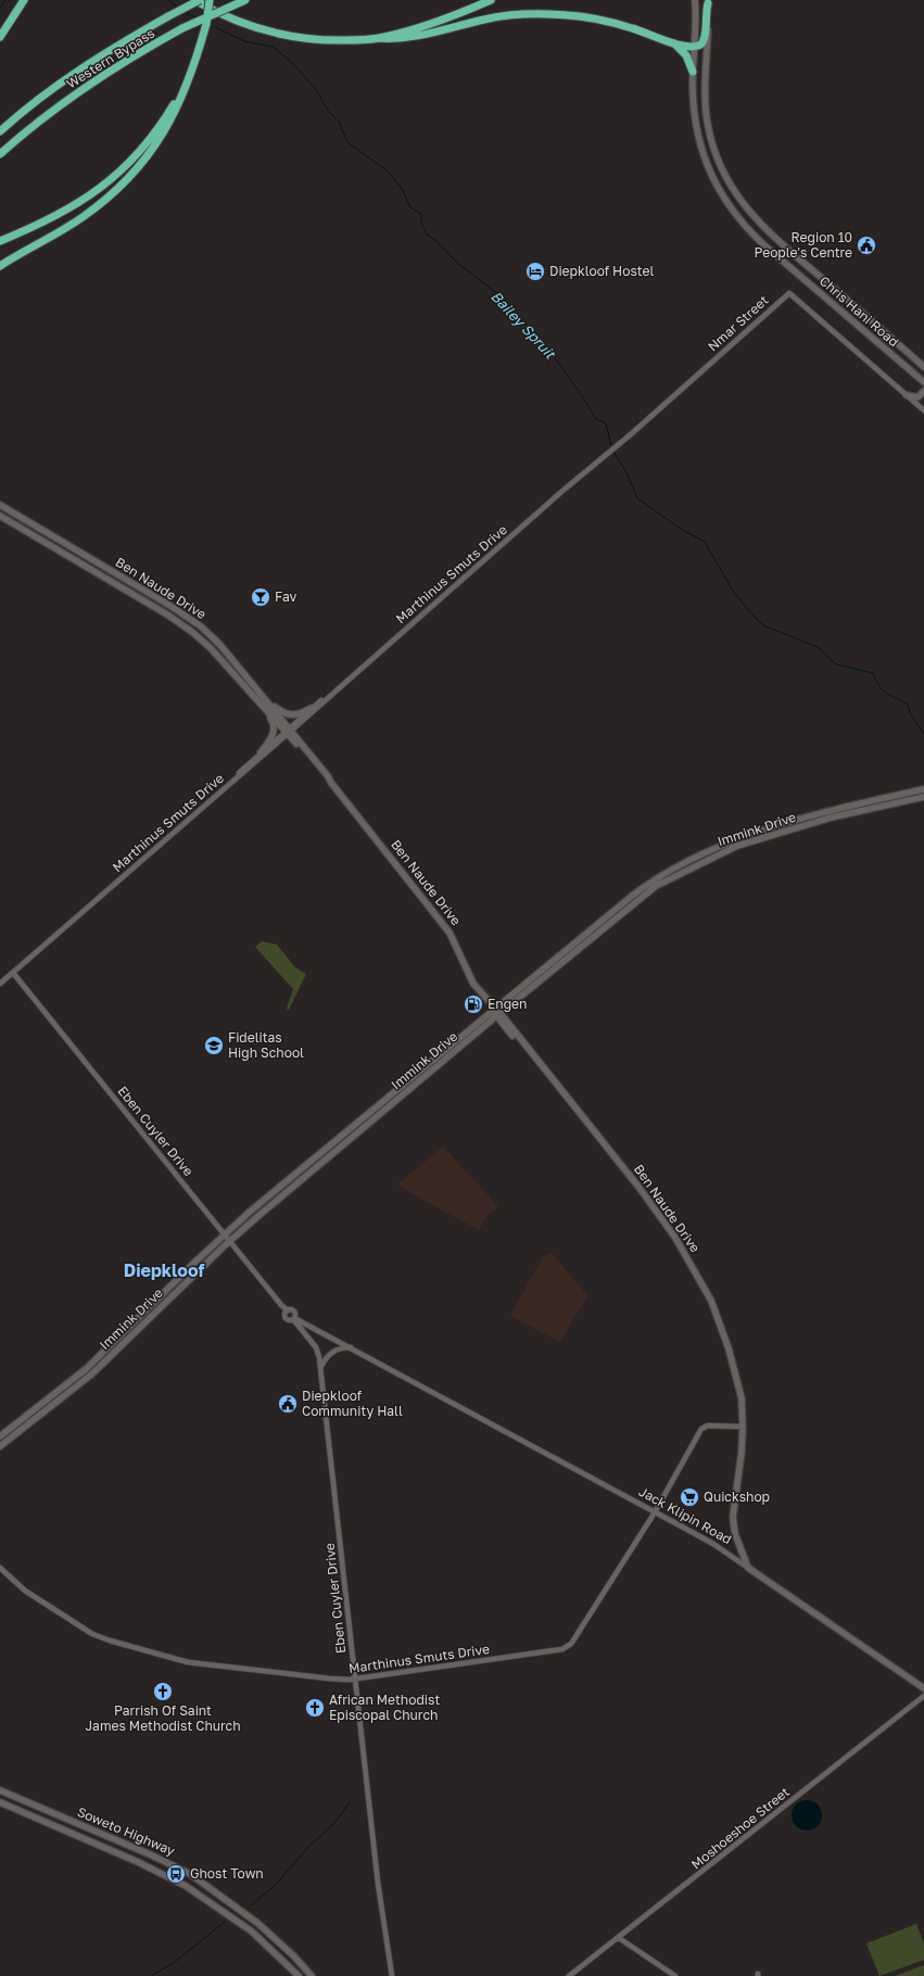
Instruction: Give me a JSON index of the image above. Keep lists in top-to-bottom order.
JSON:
{
  "streets": {
    "highway": ["Western Bypass"],
    "main road": [
      "Chris Hani Road",
      "Ben Naude Drive",
      "Immink Drive",
      "Jack Klipin Road",
      "Soweto Highway"
    ],
    "street": [
      "Nmar Street",
      "Marthinus Smuts Drive",
      "Eben Cuyler Drive",
      "Moshoeshoe Street"
    ]
  },
  "crossings": [
    ["Nmar Street", "Marthinus Smuts Drive"],
    ["Marthinus Smuts Drive", "Ben Naude Drive"],
    ["Marthinus Smuts Drive", "Eben Cuyler Drive"],
    ["Marthinus Smuts Drive", "Jack Klipin Road"],
    ["Ben Naude Drive", "Immink Drive"],
    ["Ben Naude Drive", "Jack Klipin Road"],
    ["Immink Drive", "Eben Cuyler Drive"]
  ],
  "districts": ["Diepkloof"],
  "water": ["Bailey Spruit"],
  "places": {
    "public building": ["Region 10 People's Centre", "Diepkloof Community Hall"],
    "hotel": ["Diepkloof Hostel"],
    "bar": ["Fav"],
    "fuel station": ["Engen"],
    "school or university": ["Fidelitas High School"],
    "supermarket": ["Quickshop"],
    "church": ["Parrish Of Saint James Methodist Church", "African Methodist Episcopal Church"],
    "bus stop": ["Ghost Town"]
  }
}
